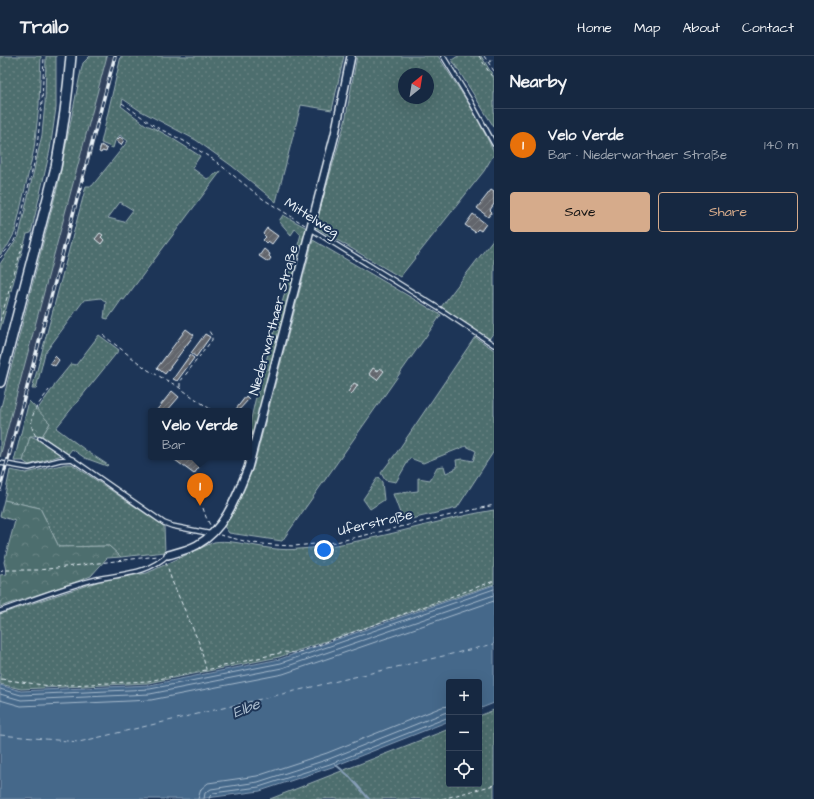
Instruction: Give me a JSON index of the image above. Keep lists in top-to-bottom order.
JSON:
{
  "streets": {
    "street": ["Niederwarthaer Straße"],
    "lane": ["Mittelweg"],
    "path": ["Uferstraße"]
  },
  "crossings": [
    ["Mittelweg", "Niederwarthaer Straße"],
    ["Niederwarthaer Straße", "Uferstraße"]
  ],
  "water": ["Elbe"],
  "north": "top right",
  "page": {
    "header": "Trailo",
    "nav": [
      "Home",
      "Map",
      "About",
      "Contact"
    ],
    "heading": "Nearby",
    "list": [
      {
        "mark": "1",
        "name": "Velo Verde",
        "note": "Bar · Niederwarthaer Straße",
        "value": "140 m"
      }
    ],
    "buttons": ["Save", "Share"],
    "popup": ["Velo Verde", "Bar"],
    "pins": "1",
    "map_buttons": ["+", "−"]
  }
}
